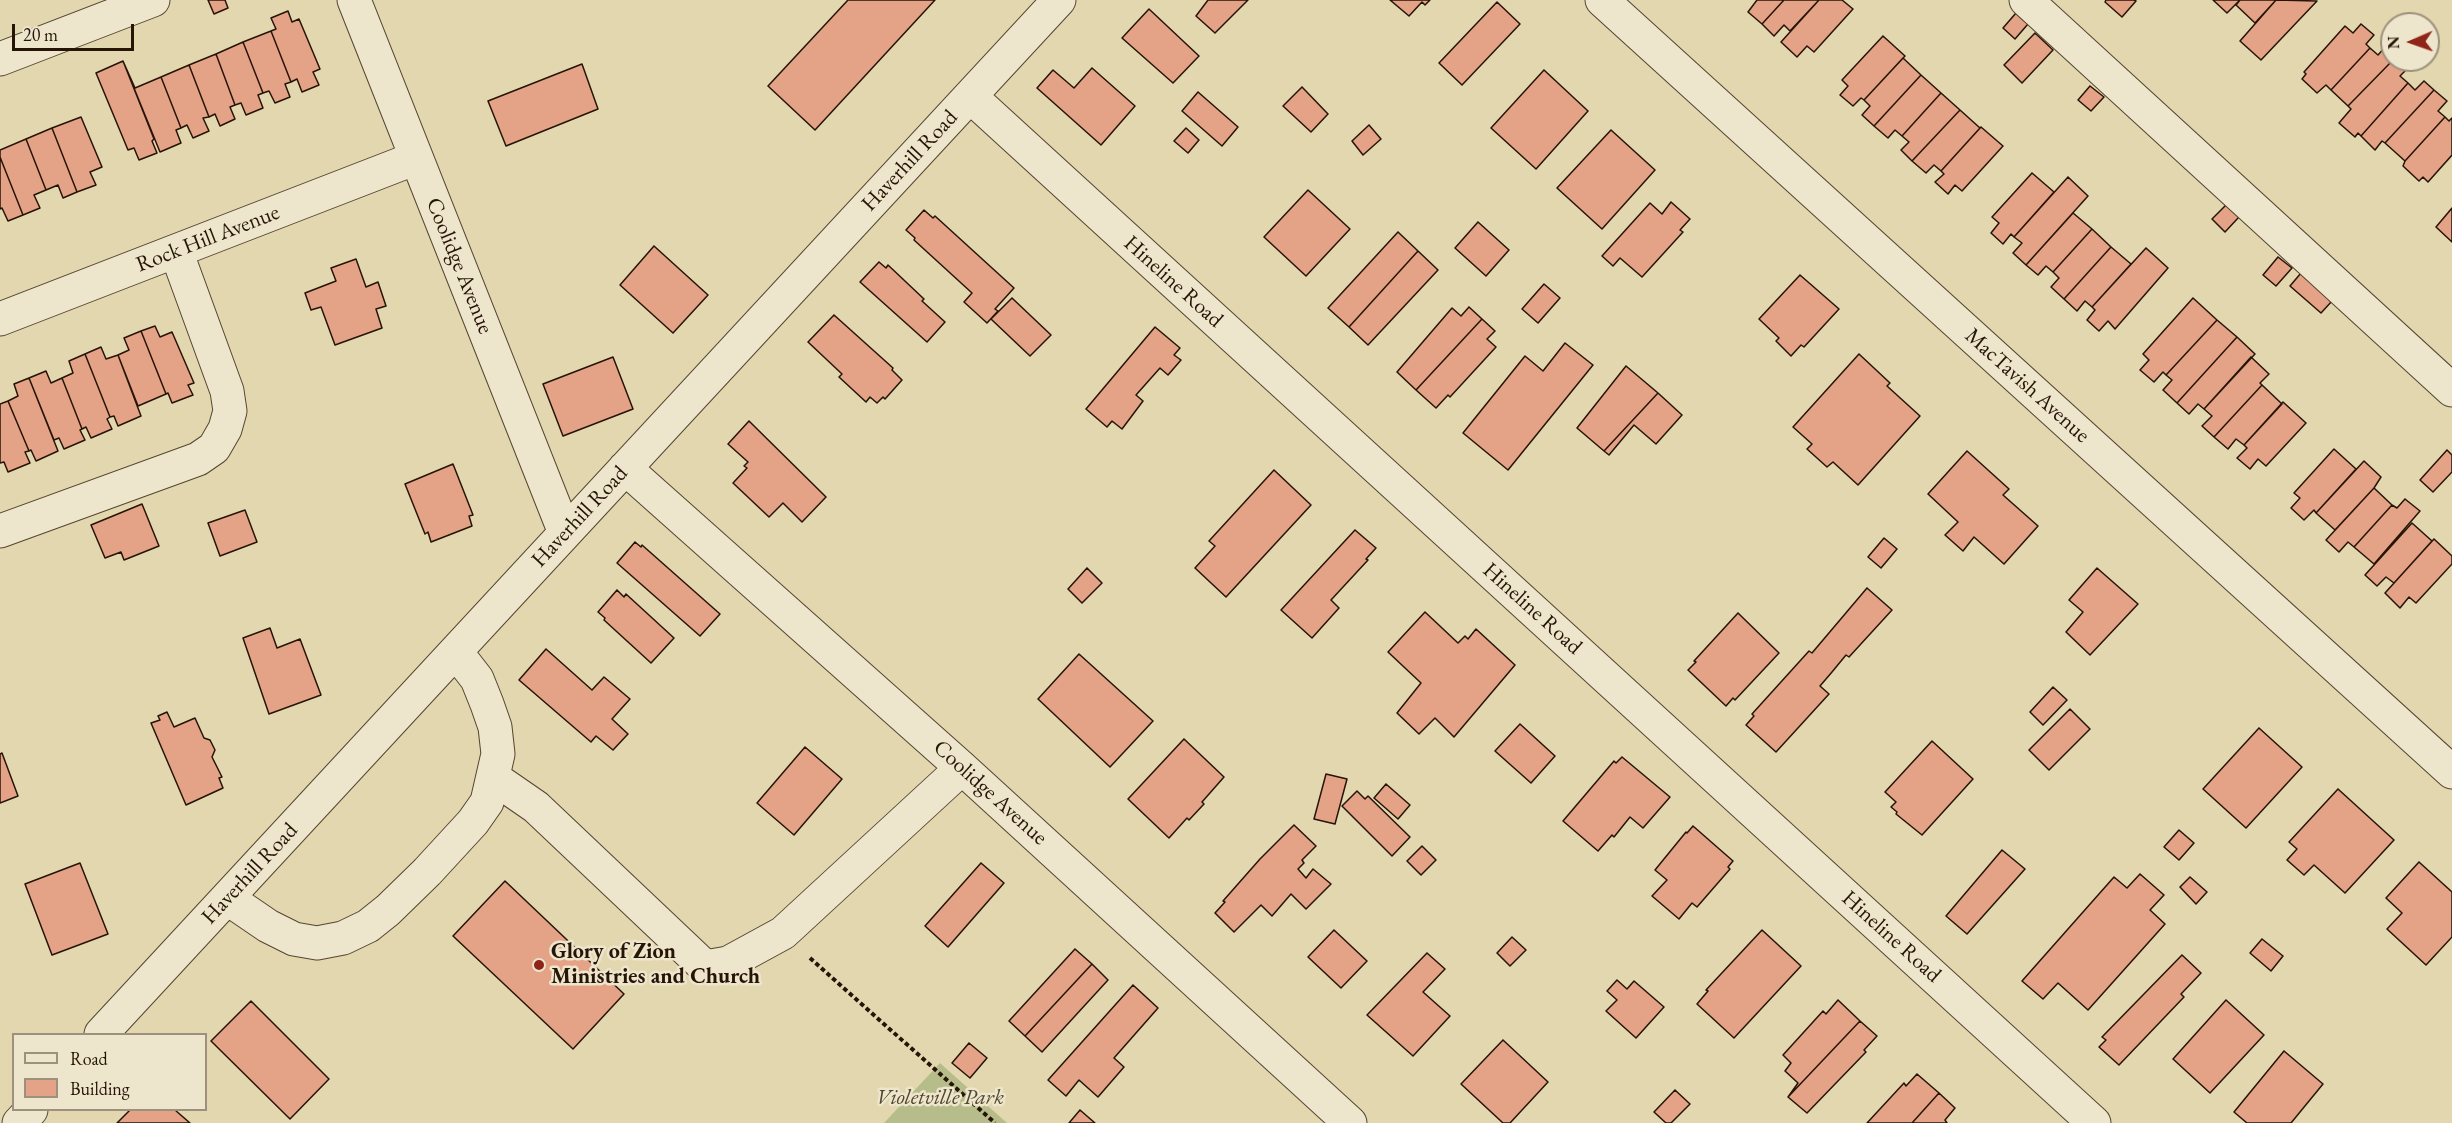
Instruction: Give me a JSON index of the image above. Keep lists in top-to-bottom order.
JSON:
{
  "streets": {
    "street": [
      "Haverhill Road",
      "Rock Hill Avenue",
      "Coolidge Avenue",
      "Hineline Road",
      "MacTavish Avenue"
    ]
  },
  "crossings": [
    ["Haverhill Road", "Coolidge Avenue"],
    ["Haverhill Road", "Hineline Road"],
    ["Rock Hill Avenue", "Coolidge Avenue"]
  ],
  "parks": ["Violetville Park"],
  "places": ["Glory of Zion Ministries and Church"],
  "legend": ["Road", "Building"],
  "scale_bar": "20 m",
  "north": "left"
}
